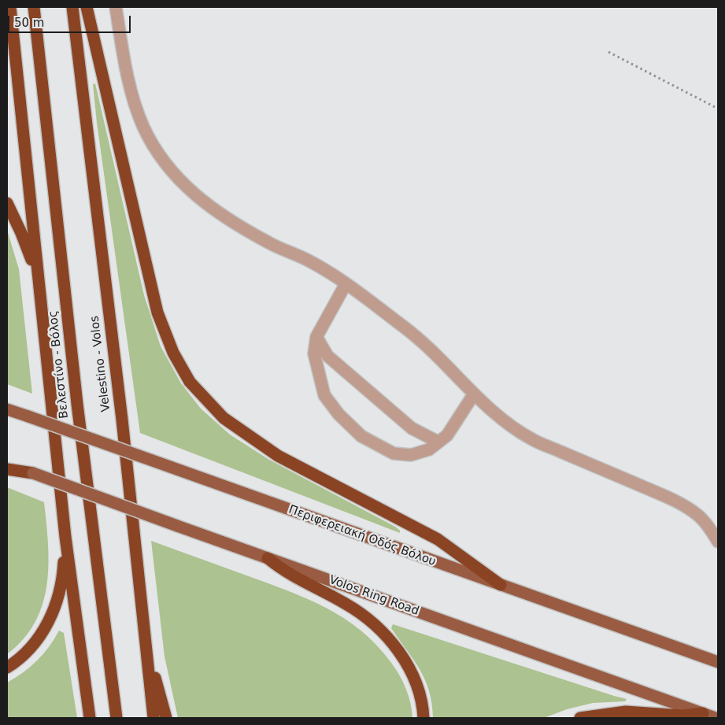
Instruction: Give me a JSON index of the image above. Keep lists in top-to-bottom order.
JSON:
{
  "streets": {
    "highway": ["Velestino - Volos", "Βελεστίνο - Βόλος"],
    "main road": ["Περιφερειακή Οδός Βόλου", "Volos Ring Road"]
  },
  "scale_bar": "50 m"
}
